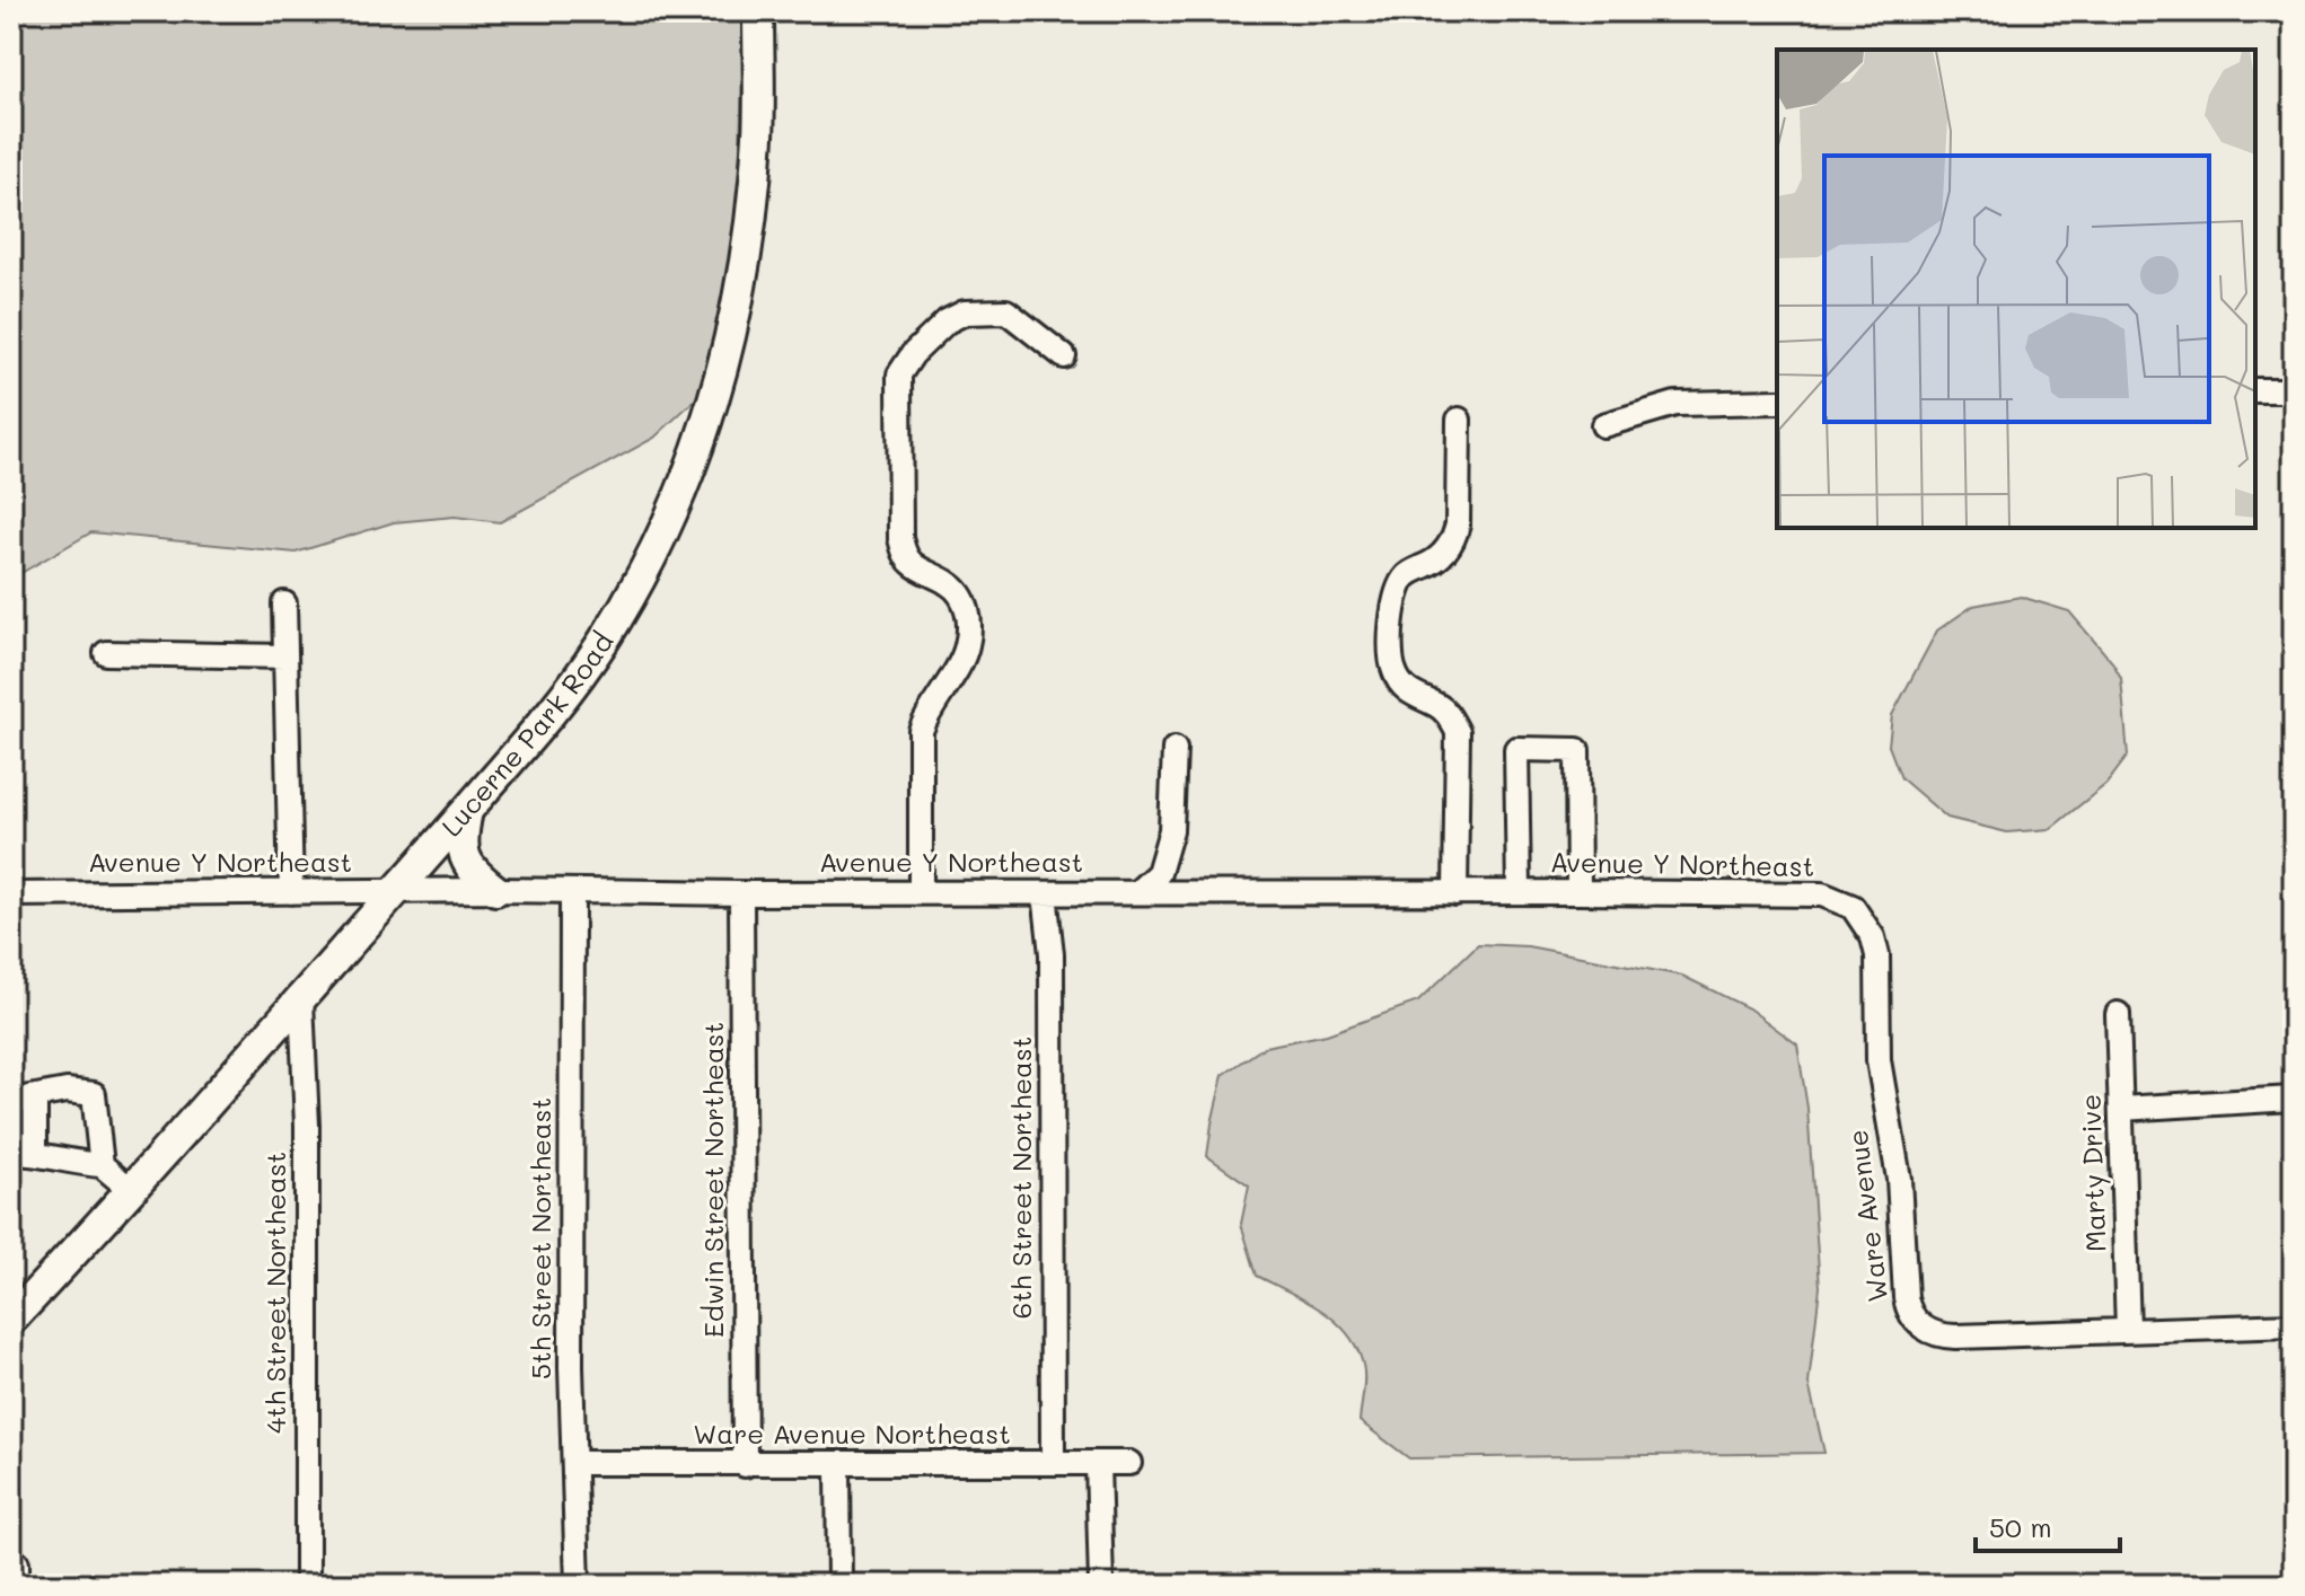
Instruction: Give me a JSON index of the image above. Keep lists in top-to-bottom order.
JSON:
{
  "streets": {
    "main road": ["Lucerne Park Road"],
    "street": [
      "Avenue Y Northeast",
      "Marty Drive",
      "6th Street Northeast",
      "Edwin Street Northeast",
      "Ware Avenue",
      "5th Street Northeast",
      "4th Street Northeast",
      "Ware Avenue Northeast"
    ]
  },
  "crossings": [
    ["Lucerne Park Road", "Avenue Y Northeast"],
    ["Lucerne Park Road", "4th Street Northeast"],
    ["Avenue Y Northeast", "6th Street Northeast"],
    ["Avenue Y Northeast", "Edwin Street Northeast"],
    ["Avenue Y Northeast", "Ware Avenue"],
    ["Avenue Y Northeast", "5th Street Northeast"],
    ["Marty Drive", "Ware Avenue"],
    ["6th Street Northeast", "Ware Avenue Northeast"],
    ["Edwin Street Northeast", "Ware Avenue Northeast"],
    ["5th Street Northeast", "Ware Avenue Northeast"]
  ],
  "scale_bar": "50 m"
}
